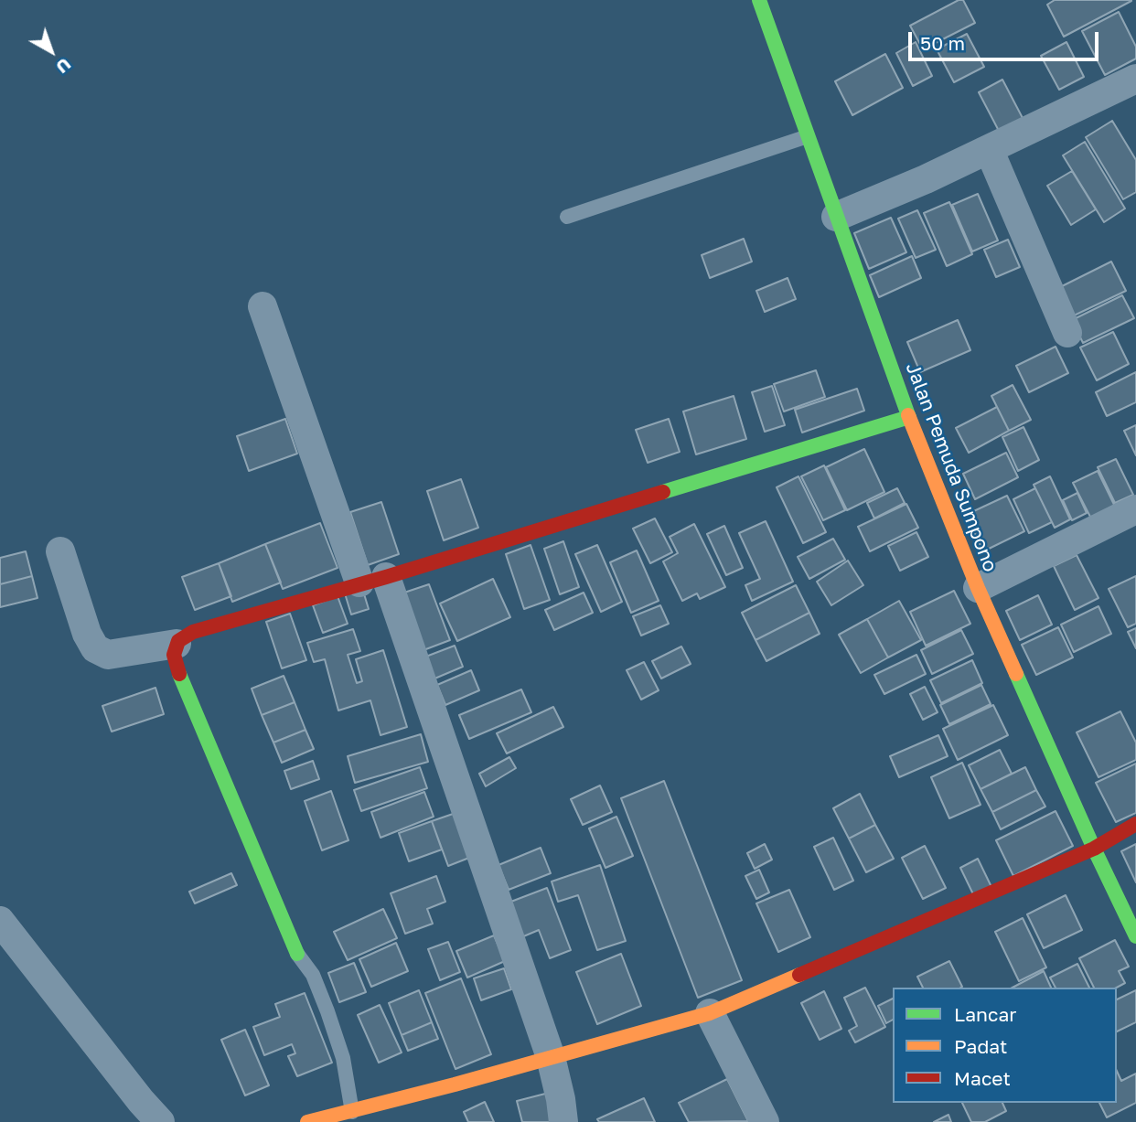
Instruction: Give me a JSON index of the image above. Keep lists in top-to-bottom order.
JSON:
{
  "streets": {
    "street": ["Jalan Pemuda Sumpono"]
  },
  "legend": ["Lancar", "Padat", "Macet"],
  "scale_bar": "50 m",
  "north": "bottom right"
}
